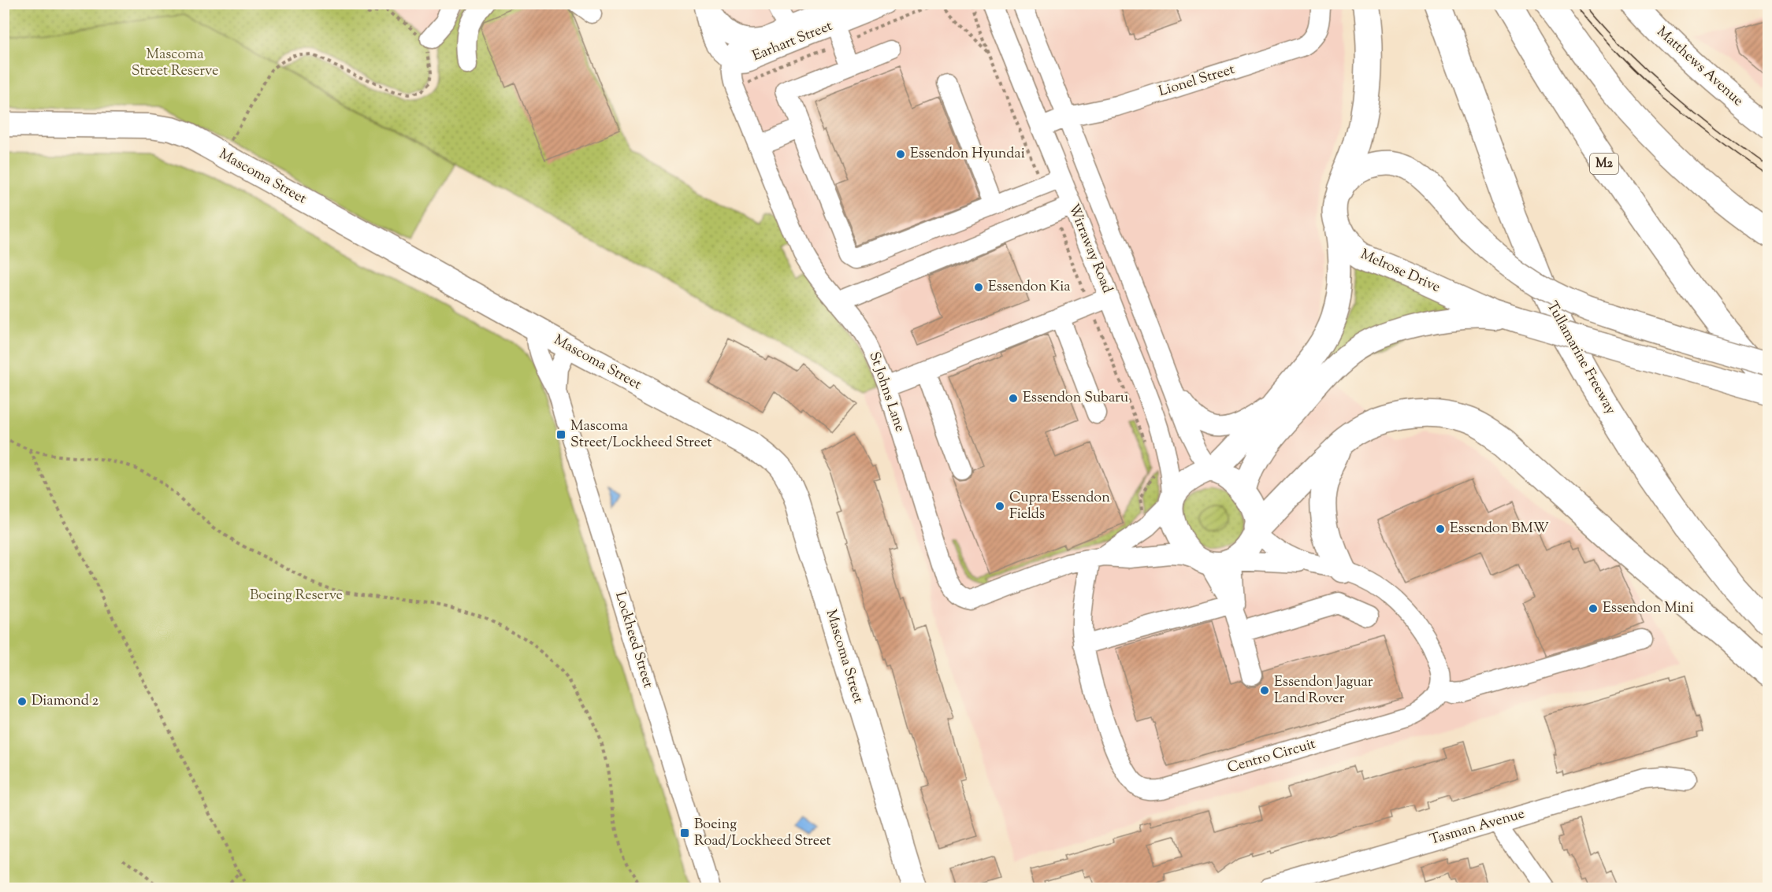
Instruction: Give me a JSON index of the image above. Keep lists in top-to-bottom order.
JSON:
{
  "streets": {
    "highway": ["M2", "Tullamarine Freeway"],
    "main road": ["Matthews Avenue", "Mascoma Street", "Melrose Drive"],
    "street": [
      "Earhart Street",
      "Lionel Street",
      "Wirraway Road",
      "St Johns Lane",
      "Lockheed Street",
      "Centro Circuit",
      "Tasman Avenue"
    ]
  },
  "crossings": [
    ["Earhart Street", "St Johns Lane"],
    ["Lionel Street", "Wirraway Road"],
    ["Mascoma Street", "Lockheed Street"],
    ["Wirraway Road", "St Johns Lane"],
    ["St Johns Lane", "Centro Circuit"]
  ],
  "parks": ["Mascoma Street Reserve", "Boeing Reserve"],
  "places": {
    "other": [
      "Essendon Hyundai",
      "Essendon Kia",
      "Essendon Subaru",
      "Cupra Essendon Fields",
      "Essendon BMW",
      "Essendon Mini",
      "Essendon Jaguar Land Rover",
      "Diamond 2"
    ],
    "transit": ["Mascoma Street/Lockheed Street", "Boeing Road/Lockheed Street"]
  }
}
